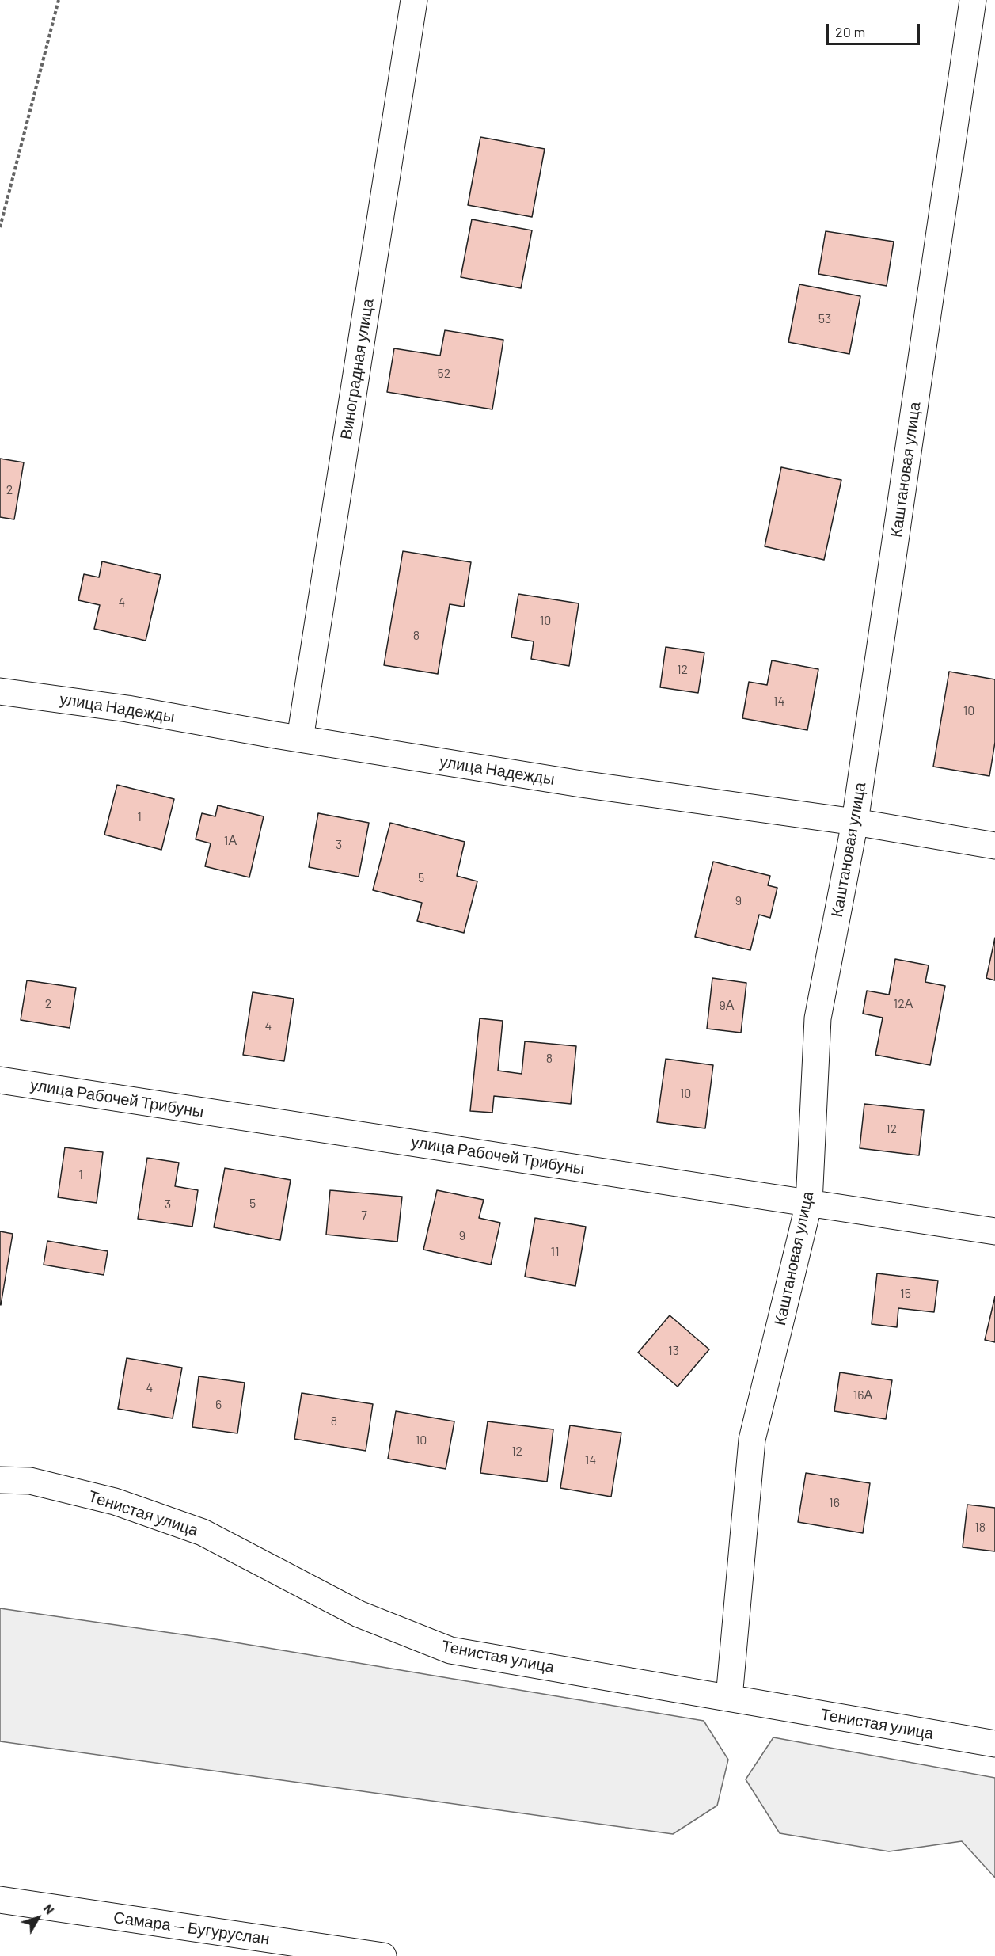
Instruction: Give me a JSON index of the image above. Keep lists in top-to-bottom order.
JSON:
{
  "streets": {
    "street": [
      "Виноградная улица",
      "Каштановая улица",
      "улица Надежды",
      "улица Рабочей Трибуны",
      "Тенистая улица",
      "Самара — Бугуруслан"
    ]
  },
  "crossings": [
    ["Виноградная улица", "улица Надежды"],
    ["Каштановая улица", "улица Надежды"],
    ["Каштановая улица", "улица Рабочей Трибуны"],
    ["Каштановая улица", "Тенистая улица"]
  ],
  "house_numbers": [
    "53",
    "52",
    "2",
    "4",
    "10",
    "8",
    "12",
    "14",
    "10",
    "1",
    "1А",
    "3",
    "5",
    "9",
    "2",
    "12А",
    "9А",
    "4",
    "8",
    "10",
    "12",
    "1",
    "5",
    "3",
    "7",
    "9",
    "11",
    "15",
    "13",
    "4",
    "16А",
    "6",
    "8",
    "10",
    "12",
    "14",
    "16",
    "18"
  ],
  "scale_bar": "20 m",
  "north": "top right"
}
